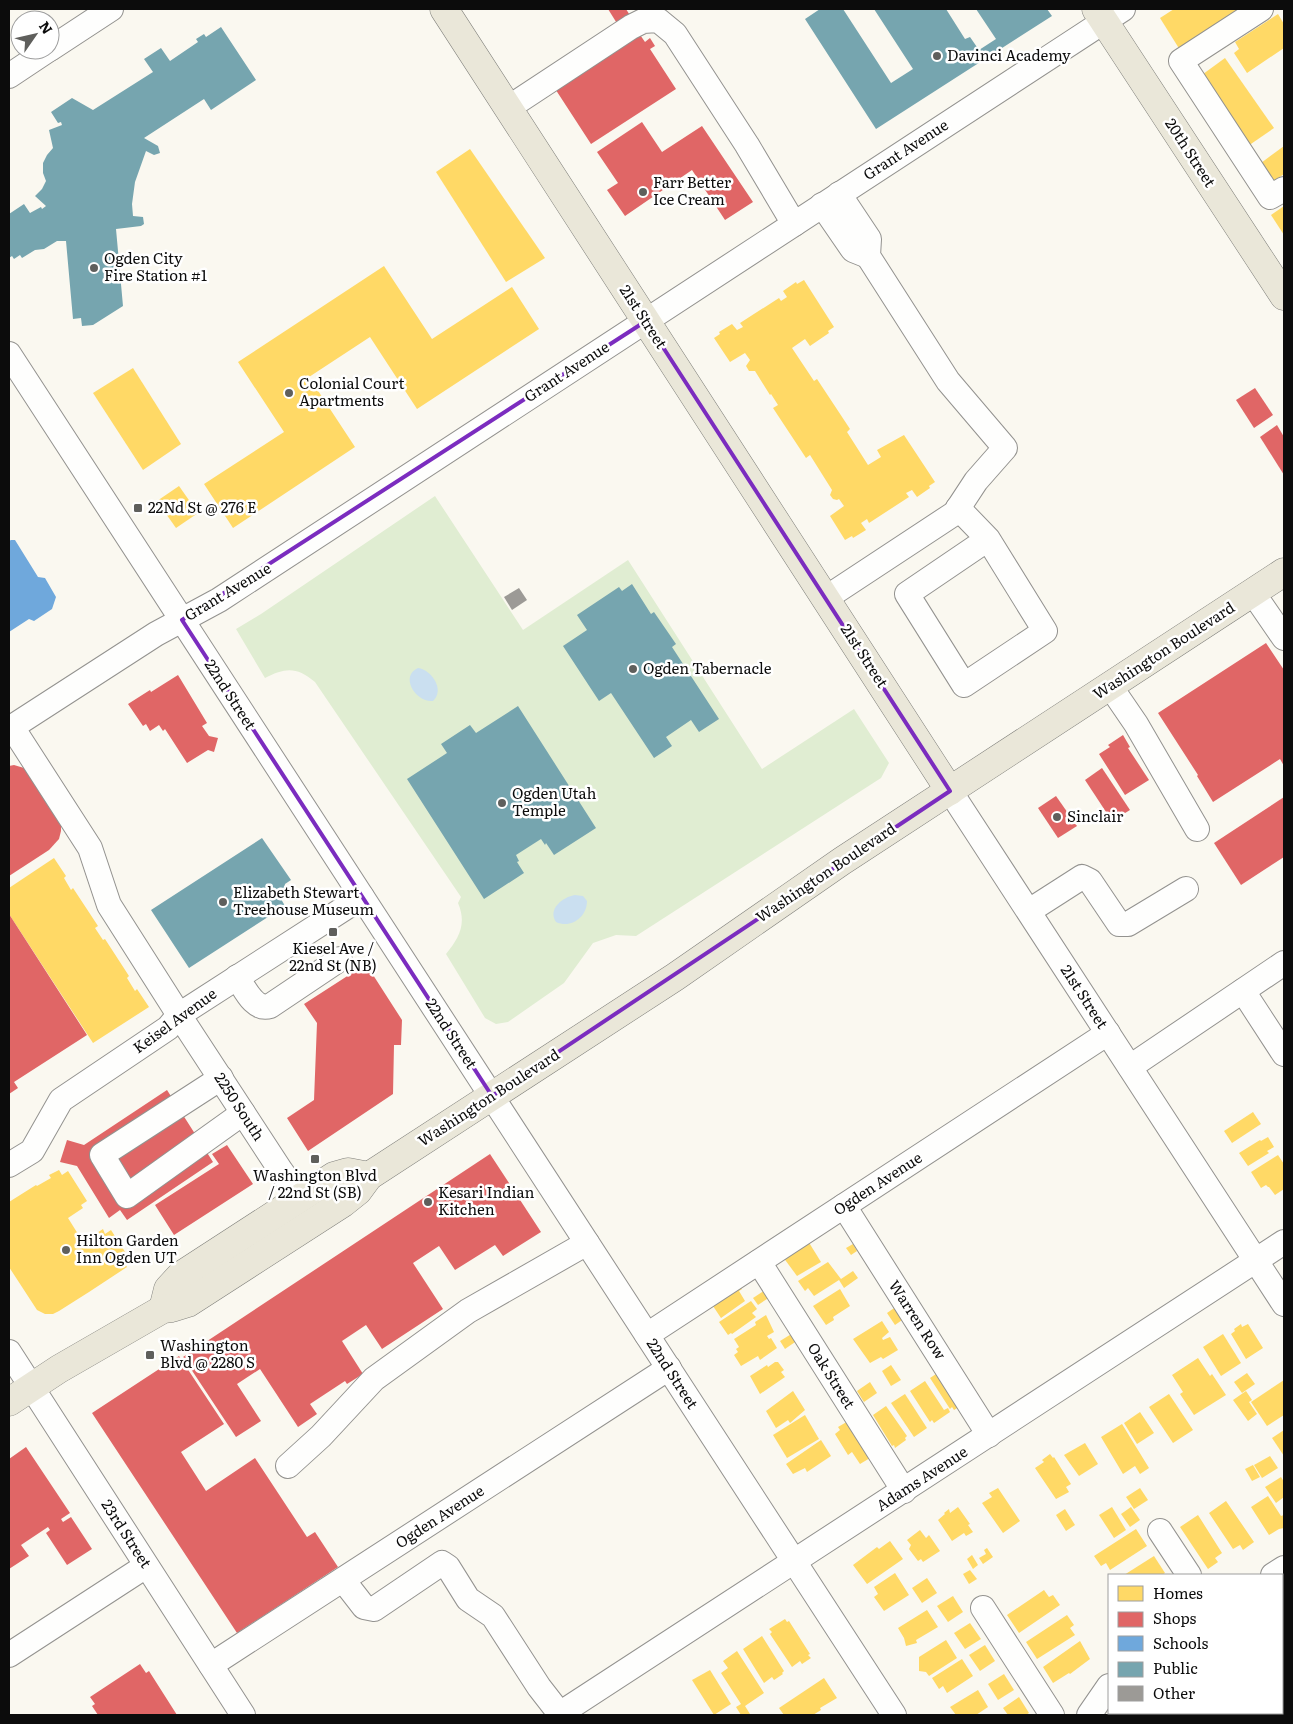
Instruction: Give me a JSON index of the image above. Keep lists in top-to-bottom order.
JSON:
{
  "streets": {
    "main road": ["20th Street", "21st Street", "Washington Boulevard"],
    "street": [
      "Grant Avenue",
      "22nd Street",
      "Keisel Avenue",
      "2250 South",
      "Ogden Avenue",
      "Warren Row",
      "Oak Street",
      "Adams Avenue",
      "23rd Street"
    ]
  },
  "crossings": [
    ["Grant Avenue", "20th Street"],
    ["Grant Avenue", "21st Street"],
    ["Grant Avenue", "22nd Street"],
    ["Grant Avenue", "2250 South"],
    ["21st Street", "Washington Boulevard"],
    ["21st Street", "Ogden Avenue"],
    ["21st Street", "Adams Avenue"],
    ["Washington Boulevard", "22nd Street"],
    ["Washington Boulevard", "23rd Street"],
    ["22nd Street", "Keisel Avenue"],
    ["22nd Street", "Ogden Avenue"],
    ["22nd Street", "Adams Avenue"],
    ["Keisel Avenue", "2250 South"],
    ["Ogden Avenue", "Warren Row"],
    ["Ogden Avenue", "Oak Street"],
    ["Ogden Avenue", "23rd Street"],
    ["Warren Row", "Adams Avenue"],
    ["Oak Street", "Adams Avenue"]
  ],
  "places": {
    "other": [
      "Davinci Academy",
      "Farr Better Ice Cream",
      "Ogden City Fire Station #1",
      "Colonial Court Apartments",
      "Ogden Tabernacle",
      "Ogden Utah Temple",
      "Sinclair",
      "Elizabeth Stewart Treehouse Museum",
      "Kesari Indian Kitchen",
      "Hilton Garden Inn Ogden UT"
    ],
    "transit": [
      "22Nd St @ 276 E",
      "Kiesel Ave / 22nd St (NB)",
      "Washington Blvd / 22nd St (SB)",
      "Washington Blvd @ 2280 S"
    ]
  },
  "legend": [
    "Homes",
    "Shops",
    "Schools",
    "Public",
    "Other"
  ],
  "north": "top right"
}
